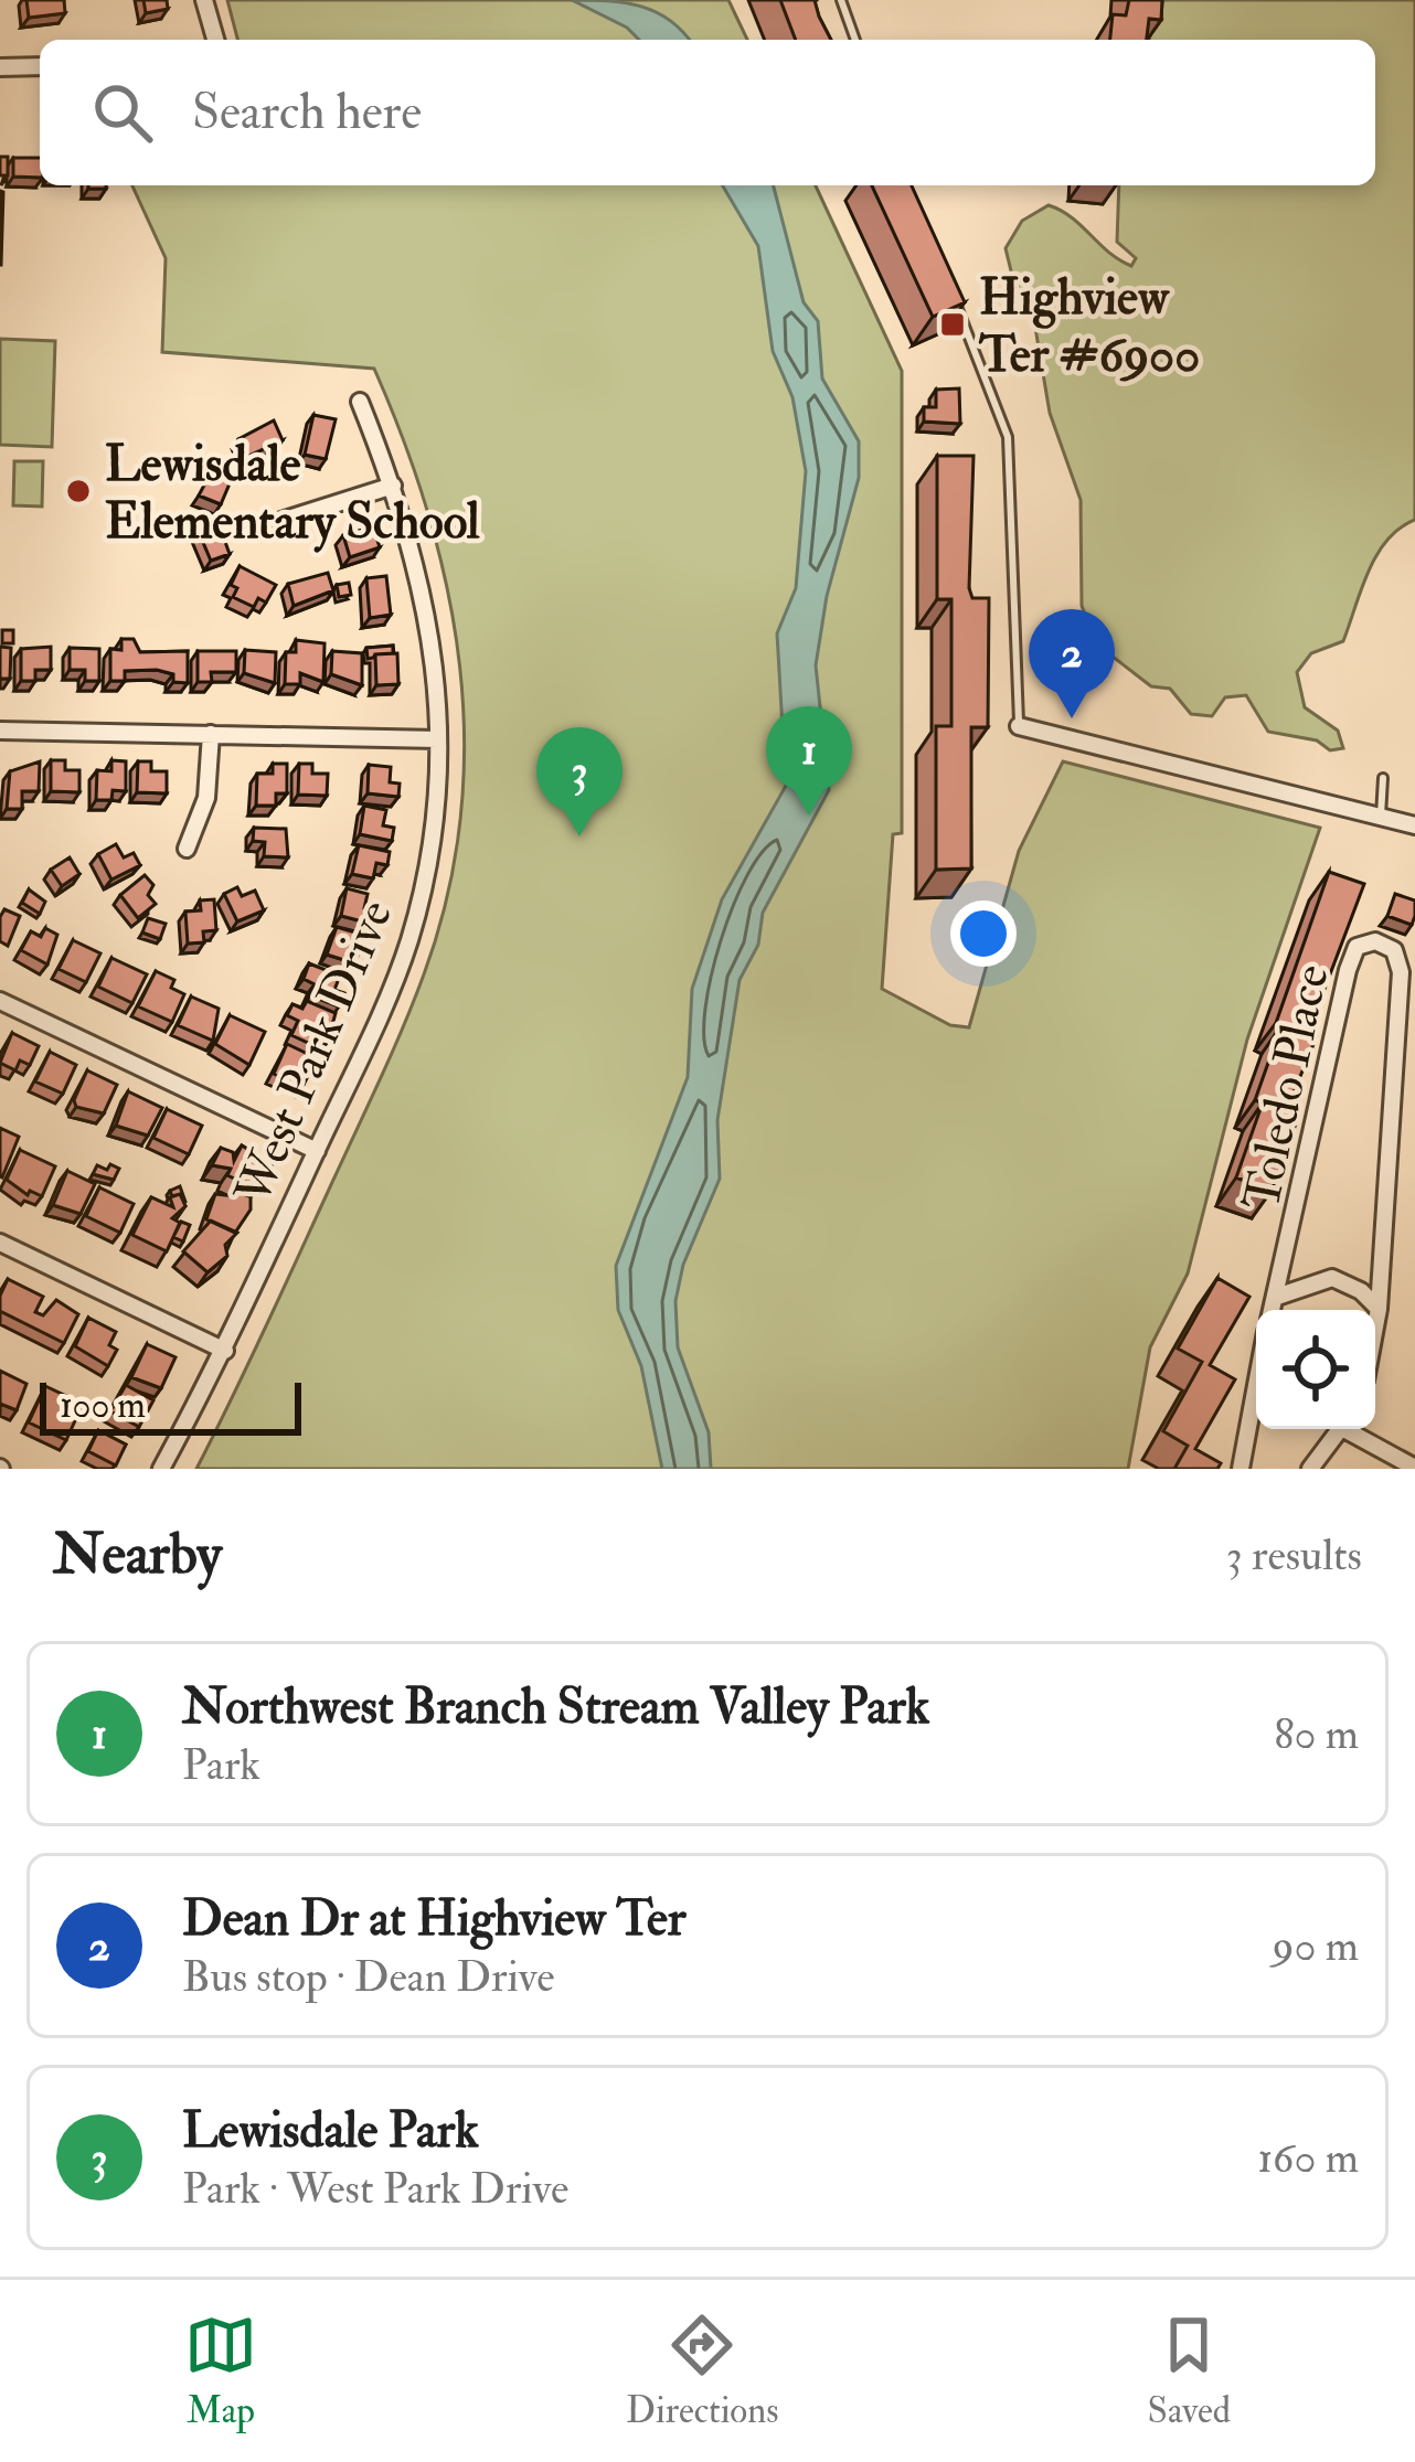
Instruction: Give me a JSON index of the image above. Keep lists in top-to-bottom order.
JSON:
{
  "streets": {
    "street": ["West Park Drive", "Toledo Place"]
  },
  "places": {
    "transit": ["Highview Ter #6900"],
    "other": ["Lewisdale Elementary School"]
  },
  "scale_bar": "100 m",
  "page": {
    "search": "Search here",
    "pins": ["2", "1", "3"],
    "scale": "100 m",
    "heading": ["Nearby", "3 results"],
    "list": [
      {
        "mark": "1",
        "name": "Northwest Branch Stream Valley Park",
        "note": "Park",
        "value": "80 m"
      },
      {
        "mark": "2",
        "name": "Dean Dr at Highview Ter",
        "note": "Bus stop · Dean Drive",
        "value": "90 m"
      },
      {
        "mark": "3",
        "name": "Lewisdale Park",
        "note": "Park · West Park Drive",
        "value": "160 m"
      }
    ],
    "nav": ["Map", "Directions", "Saved"]
  }
}
